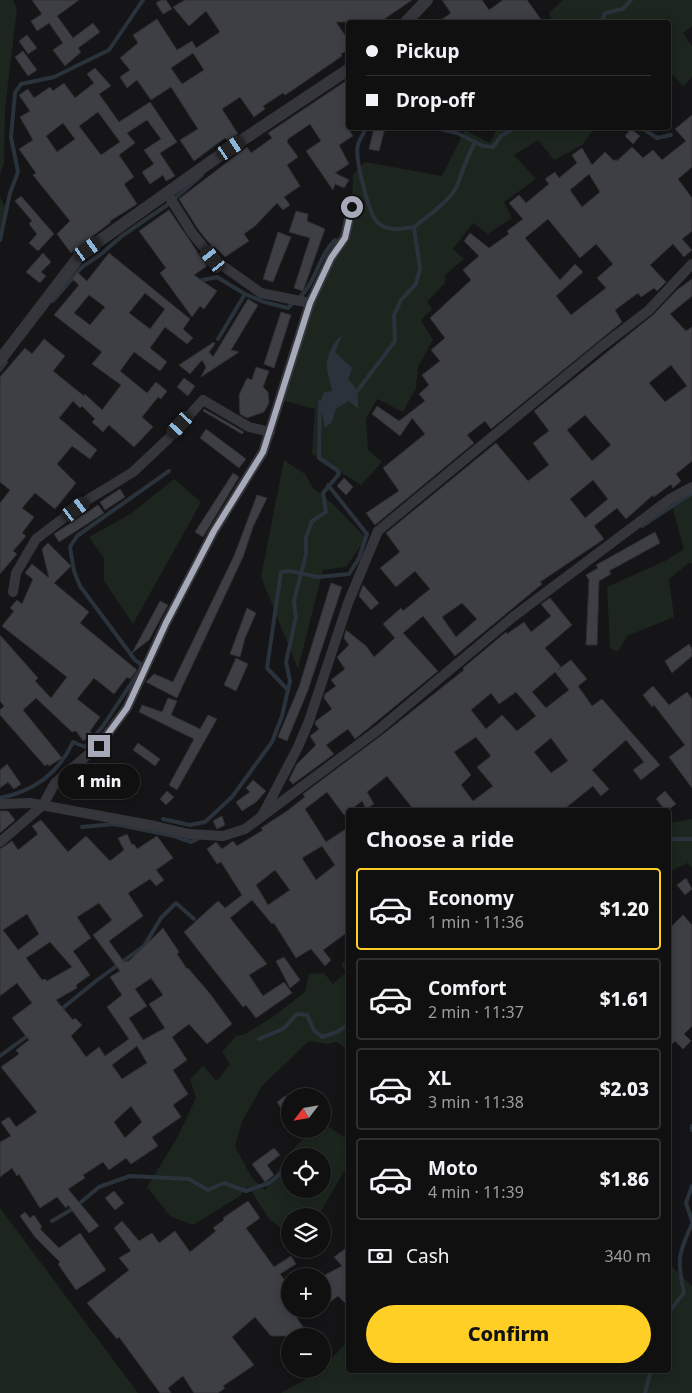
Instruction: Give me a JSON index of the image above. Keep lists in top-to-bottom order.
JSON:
{
  "north": "bottom left",
  "page": {
    "banner": ["Pickup", "Drop-off"],
    "bubble": "1 min",
    "heading": "Choose a ride",
    "list": [
      {
        "name": "Economy",
        "note": "1 min · 11:36",
        "value": "$1.20"
      },
      {
        "name": "Comfort",
        "note": "2 min · 11:37",
        "value": "$1.61"
      },
      {
        "name": "XL",
        "note": "3 min · 11:38",
        "value": "$2.03"
      },
      {
        "name": "Moto",
        "note": "4 min · 11:39",
        "value": "$1.86"
      }
    ],
    "map_buttons": ["+", "−"],
    "pay": ["Cash", "340 m"],
    "buttons": "Confirm"
  }
}
